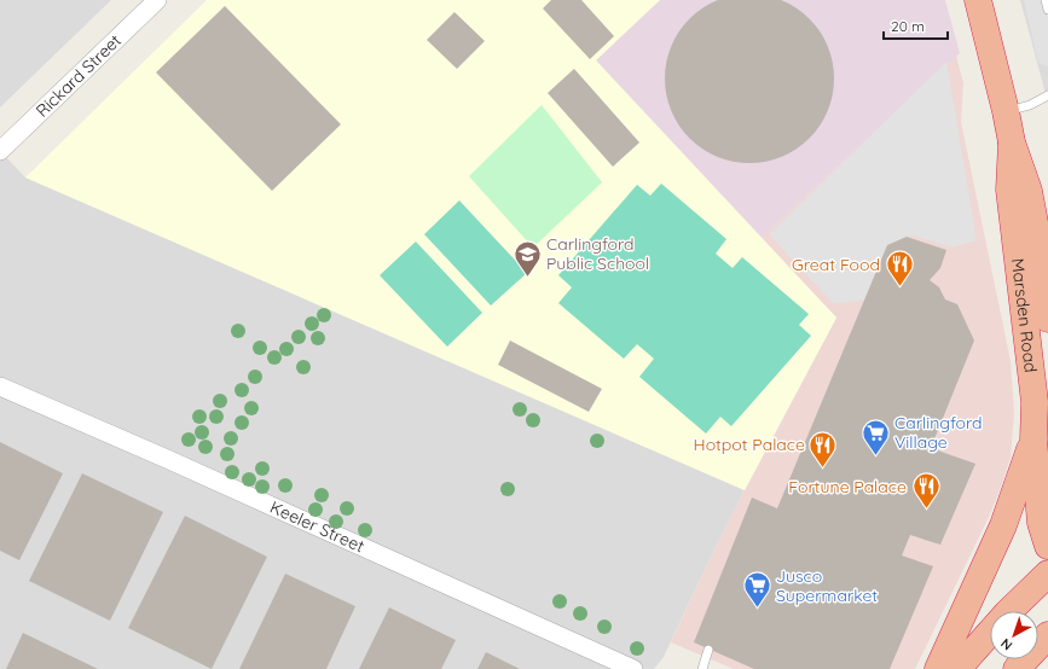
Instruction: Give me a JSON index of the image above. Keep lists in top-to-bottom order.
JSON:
{
  "streets": {
    "highway": ["Marsden Road"],
    "street": ["Rickard Street", "Keeler Street"]
  },
  "places": {
    "school or university": ["Carlingford Public School"],
    "restaurant": ["Great Food", "Hotpot Palace", "Fortune Palace"],
    "supermarket": ["Carlingford Village", "Jusco Supermarket"]
  },
  "scale_bar": "20 m",
  "north": "bottom left"
}
